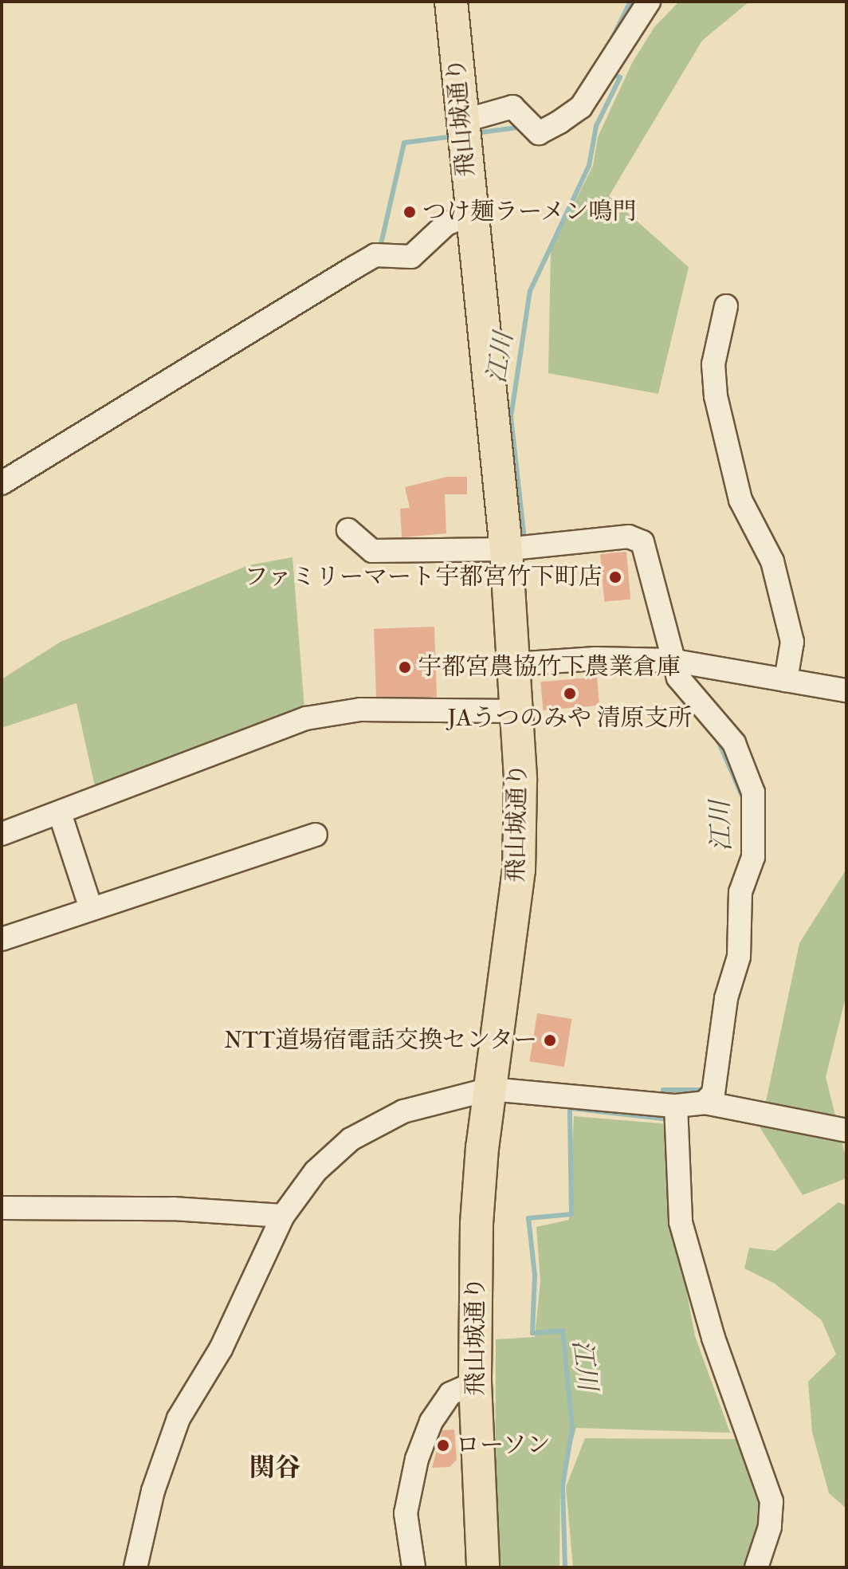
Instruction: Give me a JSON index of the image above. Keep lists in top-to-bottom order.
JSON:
{
  "streets": {
    "highway": ["飛山城通り"]
  },
  "districts": ["関谷"],
  "water": ["江川"],
  "places": [
    "つけ麺ラーメン鳴門",
    "ファミリーマート宇都宮竹下町店",
    "宇都宮農協竹下農業倉庫",
    "JAうつのみや 清原支所",
    "NTT道場宿電話交換センター",
    "ローソン"
  ]
}
